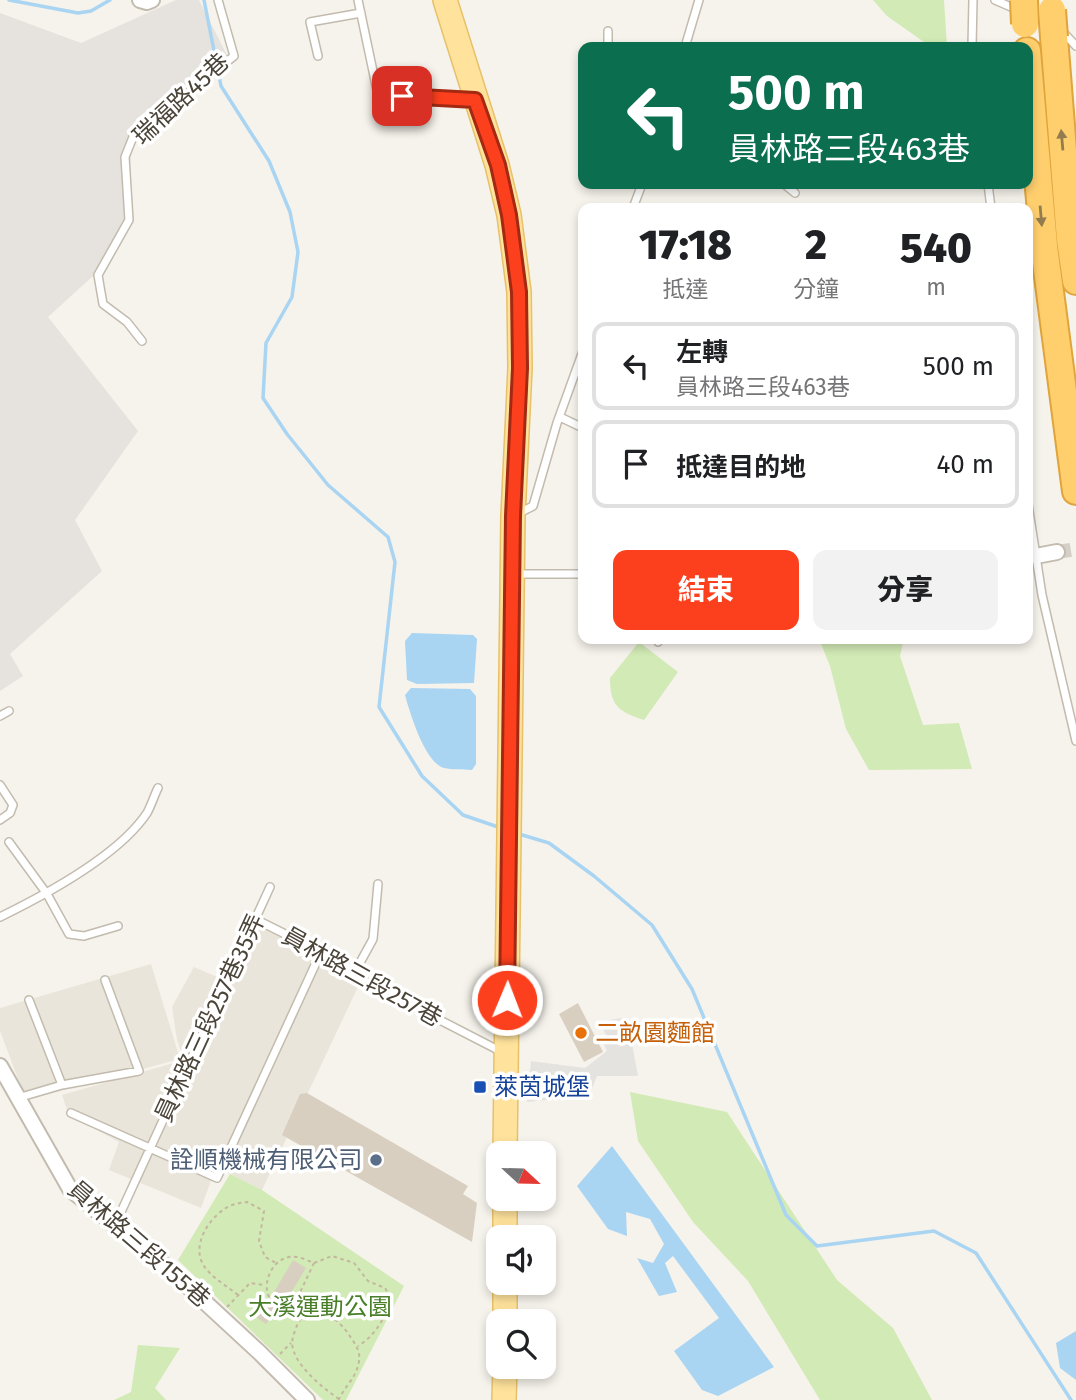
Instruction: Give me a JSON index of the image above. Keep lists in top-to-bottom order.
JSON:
{
  "streets": {
    "street": ["員林路三段155巷"],
    "lane": ["瑞福路45巷", "員林路三段257巷", "員林路三段257巷35弄"]
  },
  "crossings": [
    ["員林路三段257巷", "員林路三段257巷35弄"],
    ["員林路三段257巷35弄", "員林路三段155巷"]
  ],
  "parks": ["大溪運動公園"],
  "places": {
    "other": ["二畝園麵館", "詮順機械有限公司"],
    "transit": ["萊茵城堡"]
  },
  "north": "right",
  "page": {
    "turn": ["500 m", "員林路三段463巷"],
    "eta": [
      "17:18",
      "抵達",
      "2",
      "分鐘",
      "540",
      "m"
    ],
    "list": [
      {
        "name": "左轉",
        "note": "員林路三段463巷",
        "value": "500 m"
      },
      {
        "name": "抵達目的地",
        "value": "40 m"
      }
    ],
    "buttons": ["結束", "分享"]
  }
}
